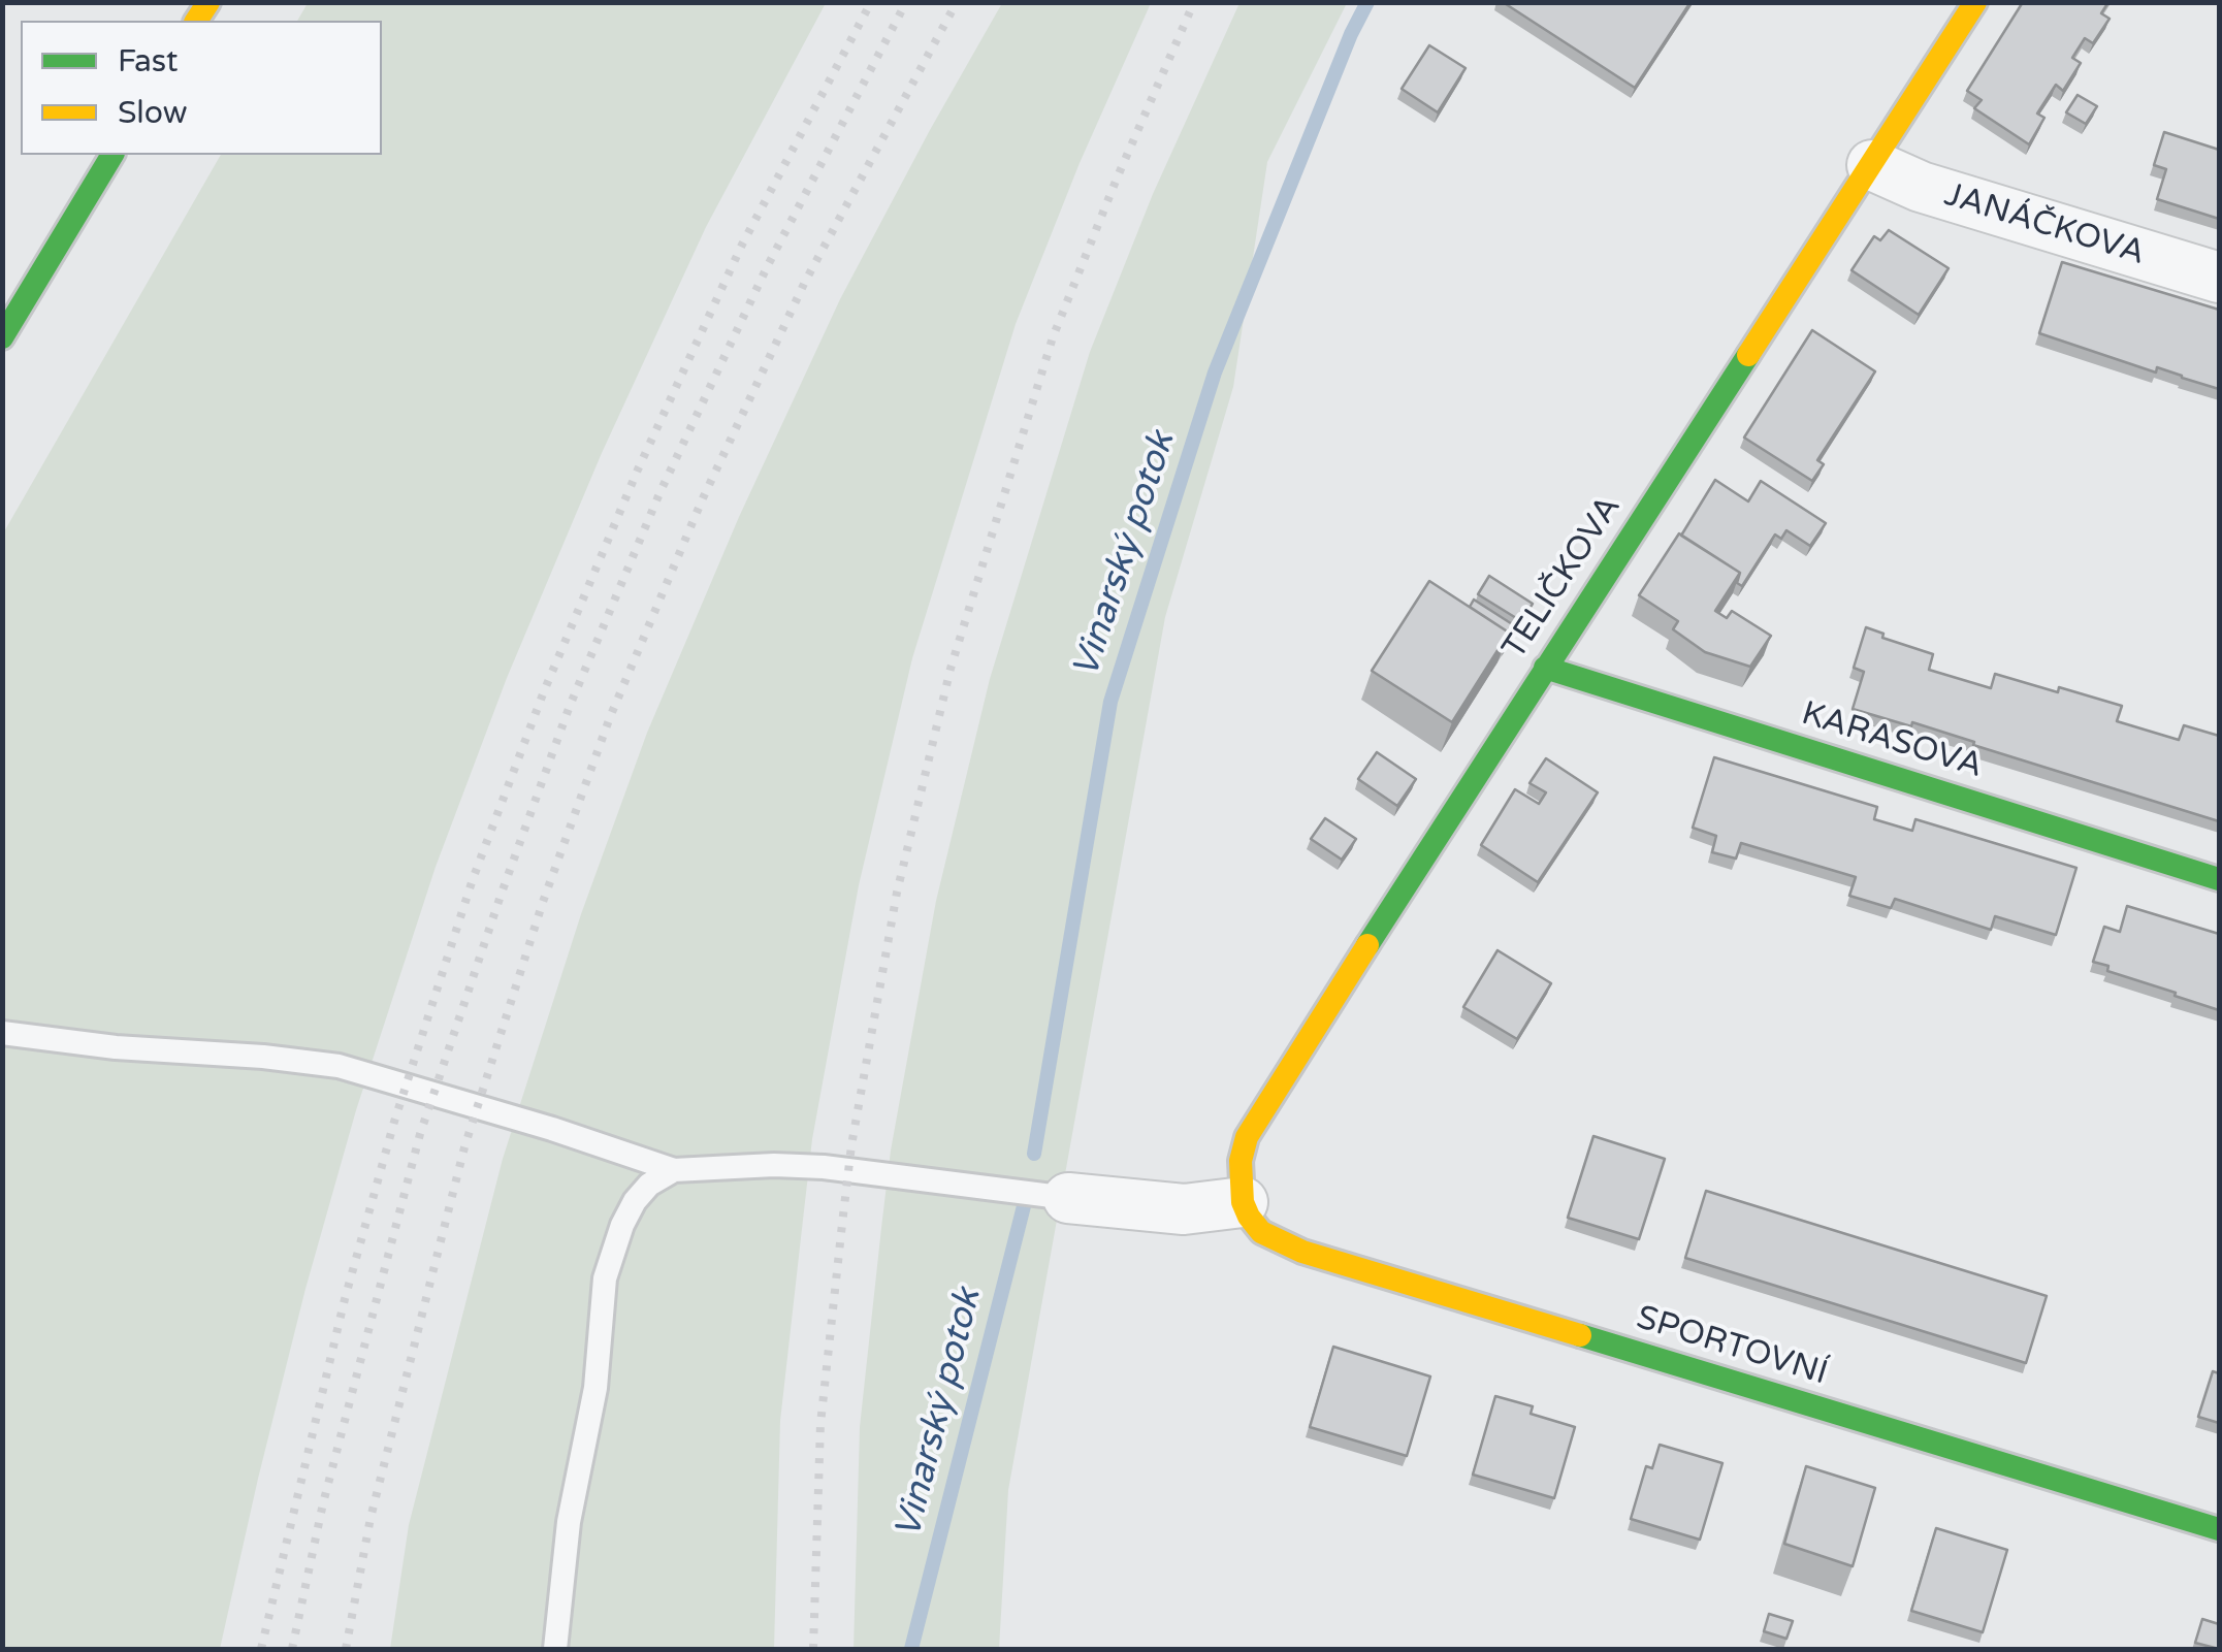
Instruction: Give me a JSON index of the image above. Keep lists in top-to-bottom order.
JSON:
{
  "streets": {
    "street": [
      "JANÁČKOVA",
      "TELIČKOVA",
      "KARASOVA",
      "SPORTOVNÍ"
    ]
  },
  "crossings": [
    ["JANÁČKOVA", "TELIČKOVA"],
    ["TELIČKOVA", "KARASOVA"],
    ["TELIČKOVA", "SPORTOVNÍ"]
  ],
  "water": ["Vinarský potok"],
  "legend": ["Fast", "Slow"]
}
